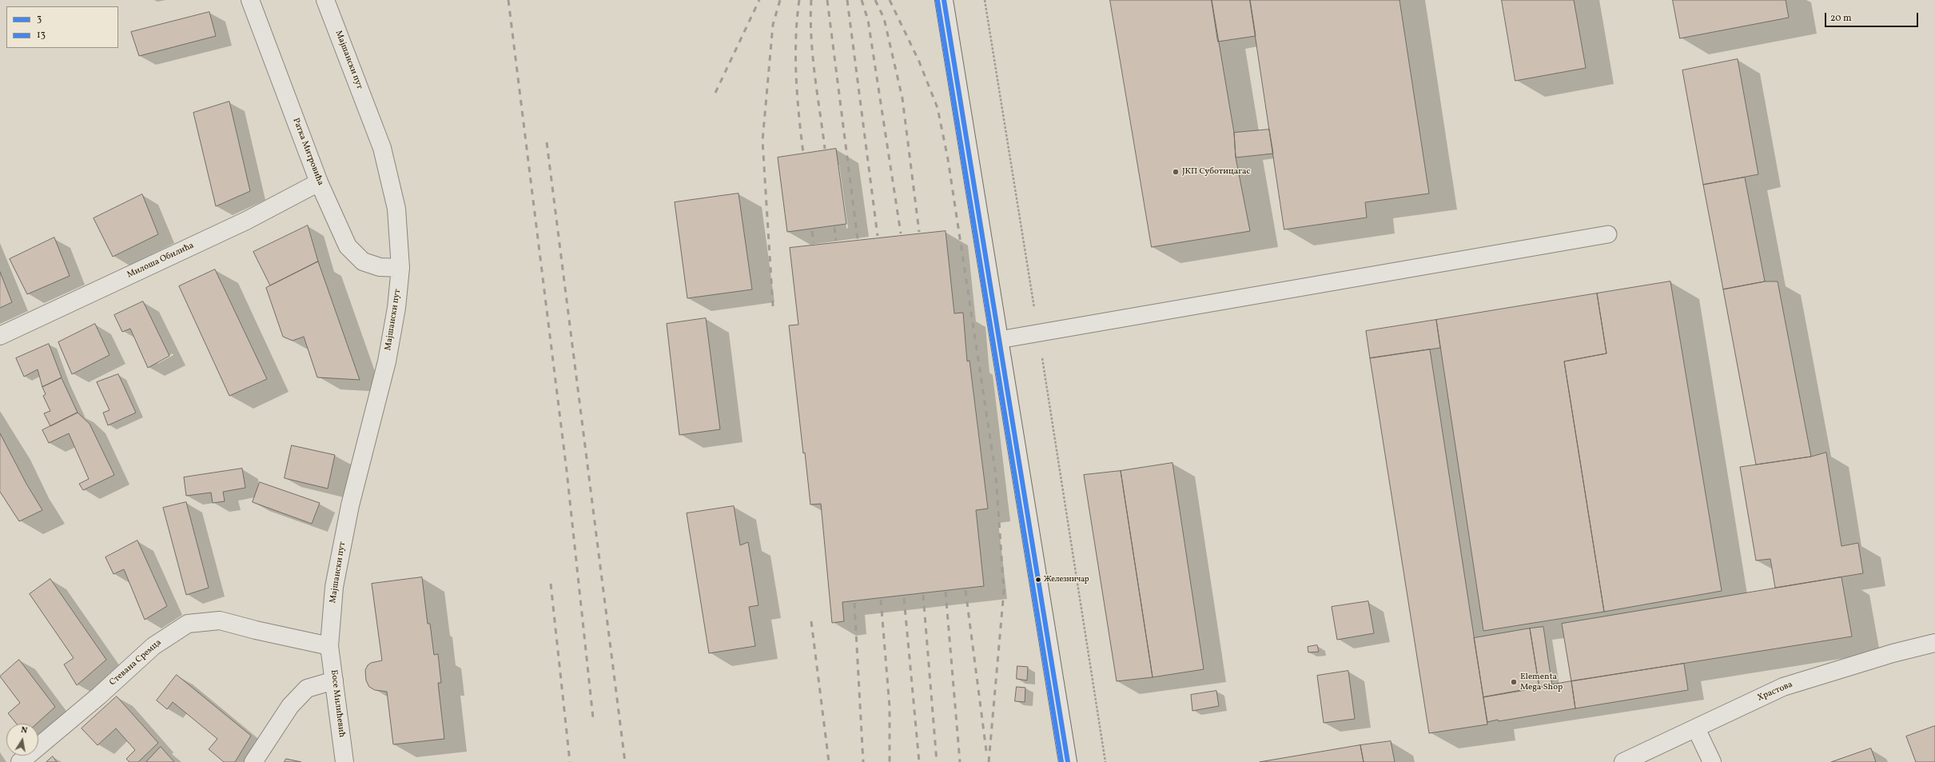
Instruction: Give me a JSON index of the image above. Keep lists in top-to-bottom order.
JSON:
{
  "streets": {
    "street": [
      "Мајшански пут",
      "Ратка Митровића",
      "Милоша Обилића",
      "Стевана Сремца",
      "Храстова",
      "Босе Милићевић"
    ]
  },
  "crossings": [
    ["Мајшански пут", "Ратка Митровића"],
    ["Мајшански пут", "Стевана Сремца"],
    ["Мајшански пут", "Босе Милићевић"],
    ["Ратка Митровића", "Милоша Обилића"],
    ["Стевана Сремца", "Босе Милићевић"]
  ],
  "places": ["ЈКП Суботицагас", "Железничар", "Elementa Mega Shop"],
  "lines": ["transit line 3", "transit line 13"],
  "legend": ["3", "13"],
  "scale_bar": "20 m",
  "north": "top"
}
